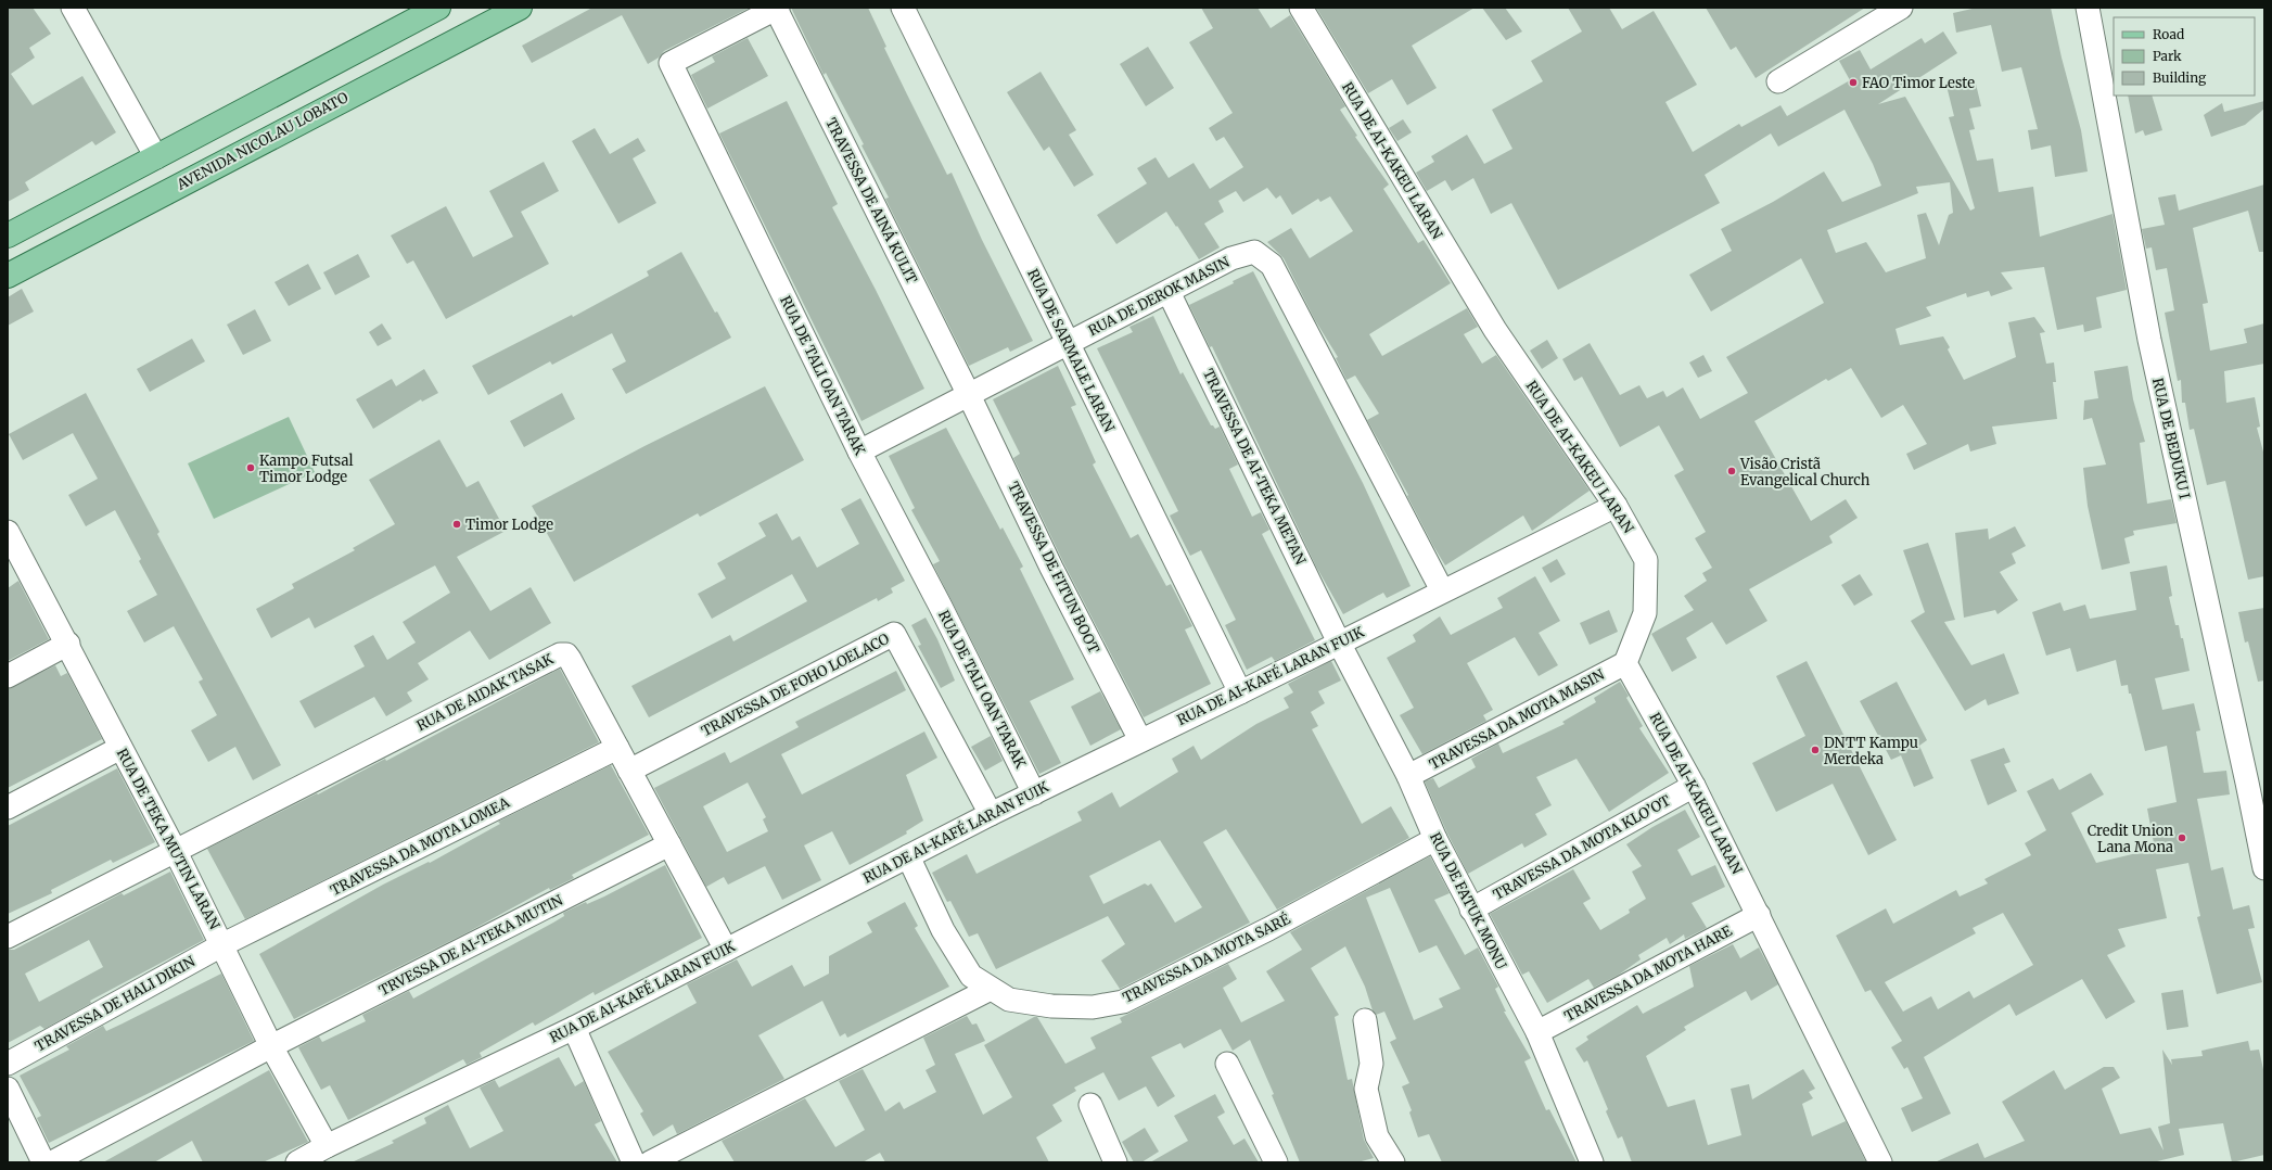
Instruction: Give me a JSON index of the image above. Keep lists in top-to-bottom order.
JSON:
{
  "streets": {
    "main road": ["AVENIDA NICOLAU LOBATO"],
    "street": [
      "RUA DE AI-KAKEU LARAN",
      "TRAVESSA DE AINÁ KULIT",
      "RUA DE DEROK MASIN",
      "RUA DE SARMALE LARAN",
      "RUA DE TALI OAN TARAK",
      "RUA DE BEDUKU I",
      "TRAVESSA DE AI-TEKA METAN",
      "TRAVESSA DE FITUN BOOT",
      "RUA DE AI-KAFÉ LARAN FUIK",
      "TRAVESSA DE FOHO LOELACO",
      "RUA DE AIDAK TASAK",
      "TRAVESSA DA MOTA MASIN",
      "RUA DE TEKA MUTIN LARAN",
      "TRAVESSA DA MOTA LOMEA",
      "TRAVESSA DA MOTA KLO’OT",
      "RUA DE FATUK MONU",
      "TRVESSA DE AI-TEKA MUTIN",
      "TRAVESSA DA MOTA SARÉ",
      "TRAVESSA DA MOTA HARE",
      "TRAVESSA DE HALI DIKIN"
    ]
  },
  "crossings": [
    ["RUA DE AI-KAKEU LARAN", "RUA DE AI-KAFÉ LARAN FUIK"],
    ["RUA DE AI-KAKEU LARAN", "TRAVESSA DA MOTA MASIN"],
    ["RUA DE AI-KAKEU LARAN", "TRAVESSA DA MOTA KLO’OT"],
    ["RUA DE AI-KAKEU LARAN", "TRAVESSA DA MOTA HARE"],
    ["TRAVESSA DE AINÁ KULIT", "RUA DE DEROK MASIN"],
    ["TRAVESSA DE AINÁ KULIT", "RUA DE TALI OAN TARAK"],
    ["TRAVESSA DE AINÁ KULIT", "TRAVESSA DE FITUN BOOT"],
    ["RUA DE DEROK MASIN", "RUA DE SARMALE LARAN"],
    ["RUA DE DEROK MASIN", "RUA DE TALI OAN TARAK"],
    ["RUA DE DEROK MASIN", "TRAVESSA DE AI-TEKA METAN"],
    ["RUA DE DEROK MASIN", "TRAVESSA DE FITUN BOOT"],
    ["RUA DE DEROK MASIN", "RUA DE AI-KAFÉ LARAN FUIK"],
    ["RUA DE SARMALE LARAN", "RUA DE AI-KAFÉ LARAN FUIK"],
    ["RUA DE TALI OAN TARAK", "RUA DE AI-KAFÉ LARAN FUIK"],
    ["TRAVESSA DE AI-TEKA METAN", "RUA DE AI-KAFÉ LARAN FUIK"],
    ["TRAVESSA DE AI-TEKA METAN", "RUA DE FATUK MONU"],
    ["TRAVESSA DE FITUN BOOT", "RUA DE AI-KAFÉ LARAN FUIK"],
    ["RUA DE AI-KAFÉ LARAN FUIK", "TRAVESSA DE FOHO LOELACO"],
    ["RUA DE AI-KAFÉ LARAN FUIK", "RUA DE AIDAK TASAK"],
    ["RUA DE AI-KAFÉ LARAN FUIK", "RUA DE TEKA MUTIN LARAN"],
    ["RUA DE AI-KAFÉ LARAN FUIK", "RUA DE FATUK MONU"],
    ["RUA DE AI-KAFÉ LARAN FUIK", "TRAVESSA DA MOTA SARÉ"],
    ["TRAVESSA DE FOHO LOELACO", "RUA DE AIDAK TASAK"],
    ["RUA DE AIDAK TASAK", "RUA DE TEKA MUTIN LARAN"],
    ["RUA DE AIDAK TASAK", "TRAVESSA DA MOTA LOMEA"],
    ["RUA DE AIDAK TASAK", "TRVESSA DE AI-TEKA MUTIN"],
    ["TRAVESSA DA MOTA MASIN", "RUA DE FATUK MONU"],
    ["RUA DE TEKA MUTIN LARAN", "TRAVESSA DA MOTA LOMEA"],
    ["RUA DE TEKA MUTIN LARAN", "TRVESSA DE AI-TEKA MUTIN"],
    ["RUA DE TEKA MUTIN LARAN", "TRAVESSA DE HALI DIKIN"],
    ["TRAVESSA DA MOTA LOMEA", "TRAVESSA DE HALI DIKIN"],
    ["TRAVESSA DA MOTA KLO’OT", "RUA DE FATUK MONU"],
    ["RUA DE FATUK MONU", "TRAVESSA DA MOTA SARÉ"],
    ["RUA DE FATUK MONU", "TRAVESSA DA MOTA HARE"]
  ],
  "places": [
    "FAO Timor Leste",
    "Kampo Futsal Timor Lodge",
    "Visão Cristã Evangelical Church",
    "Timor Lodge",
    "DNTT Kampu Merdeka",
    "Credit Union Lana Mona"
  ],
  "legend": ["Road", "Park", "Building"]
}
